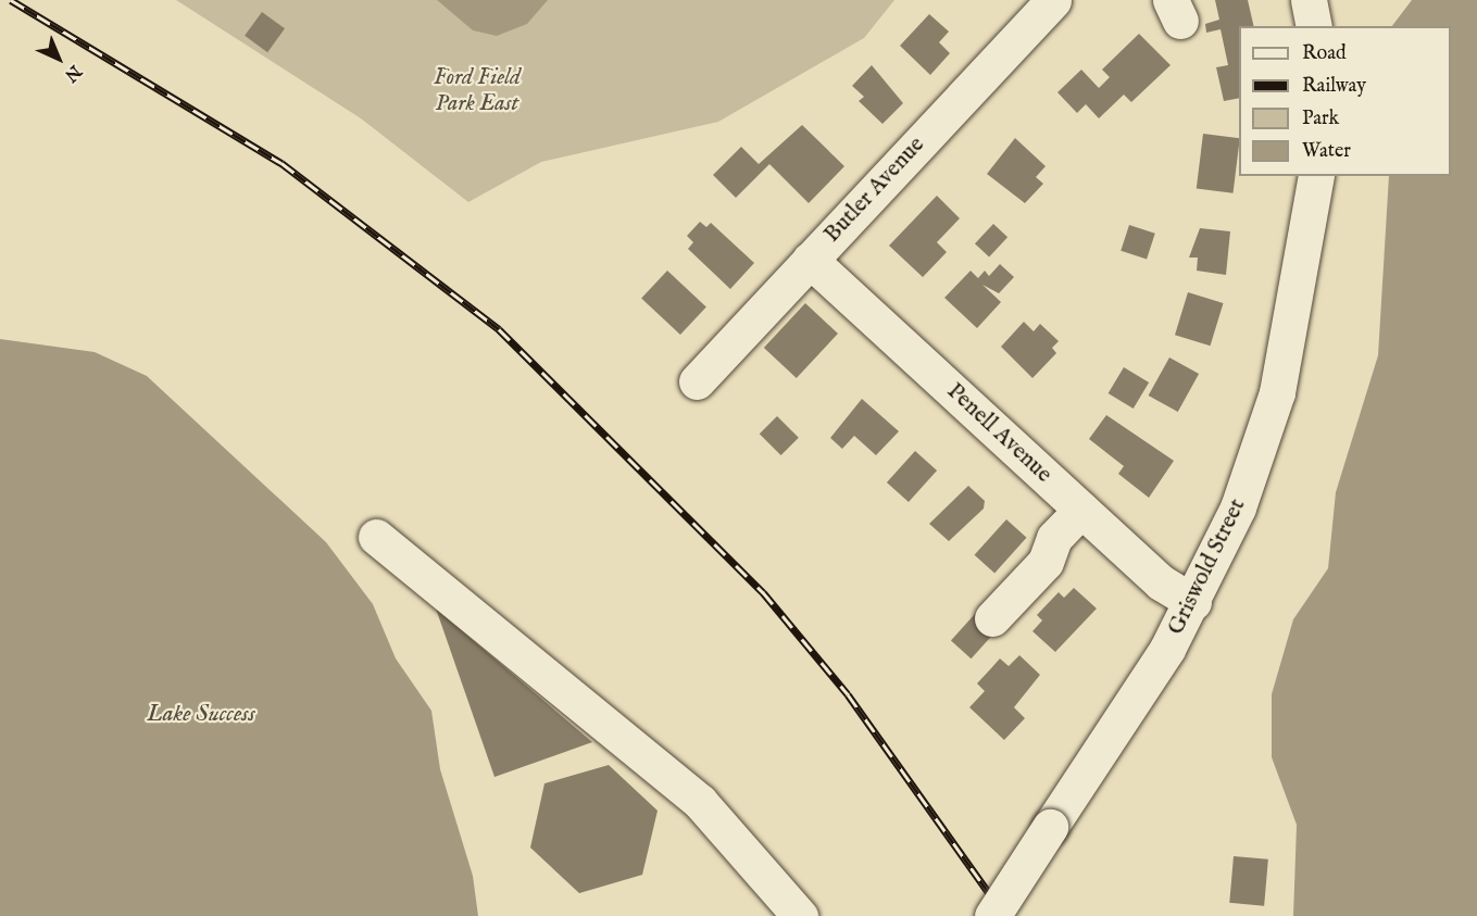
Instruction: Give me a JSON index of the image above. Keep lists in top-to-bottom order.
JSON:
{
  "streets": {
    "street": ["Butler Avenue", "Penell Avenue", "Griswold Street"]
  },
  "crossings": [
    ["Butler Avenue", "Penell Avenue"],
    ["Penell Avenue", "Griswold Street"]
  ],
  "water": ["Lake Success"],
  "parks": ["Ford Field Park East"],
  "legend": [
    "Road",
    "Railway",
    "Park",
    "Water"
  ],
  "north": "bottom right"
}
